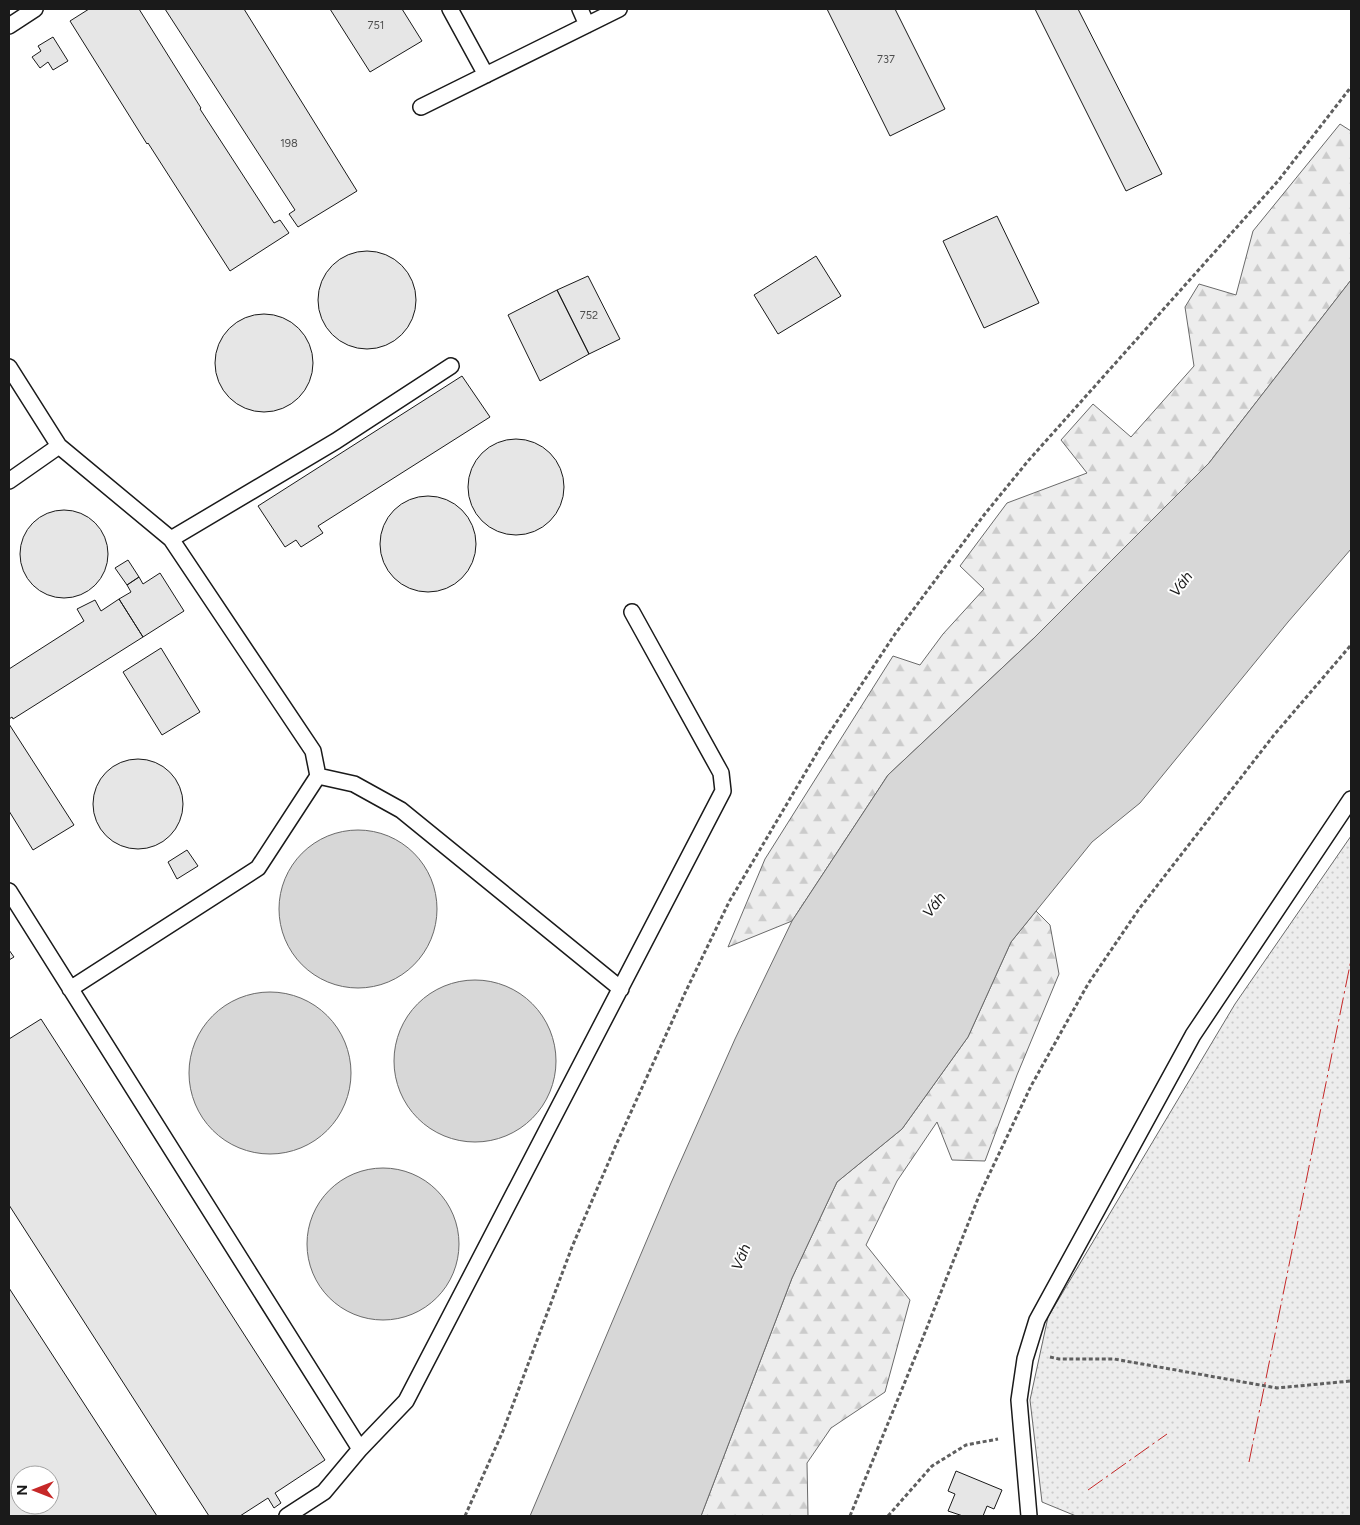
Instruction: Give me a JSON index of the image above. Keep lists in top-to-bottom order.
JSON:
{
  "water": ["Váh"],
  "house_numbers": [
    "751",
    "737",
    "198",
    "752"
  ],
  "north": "left"
}
